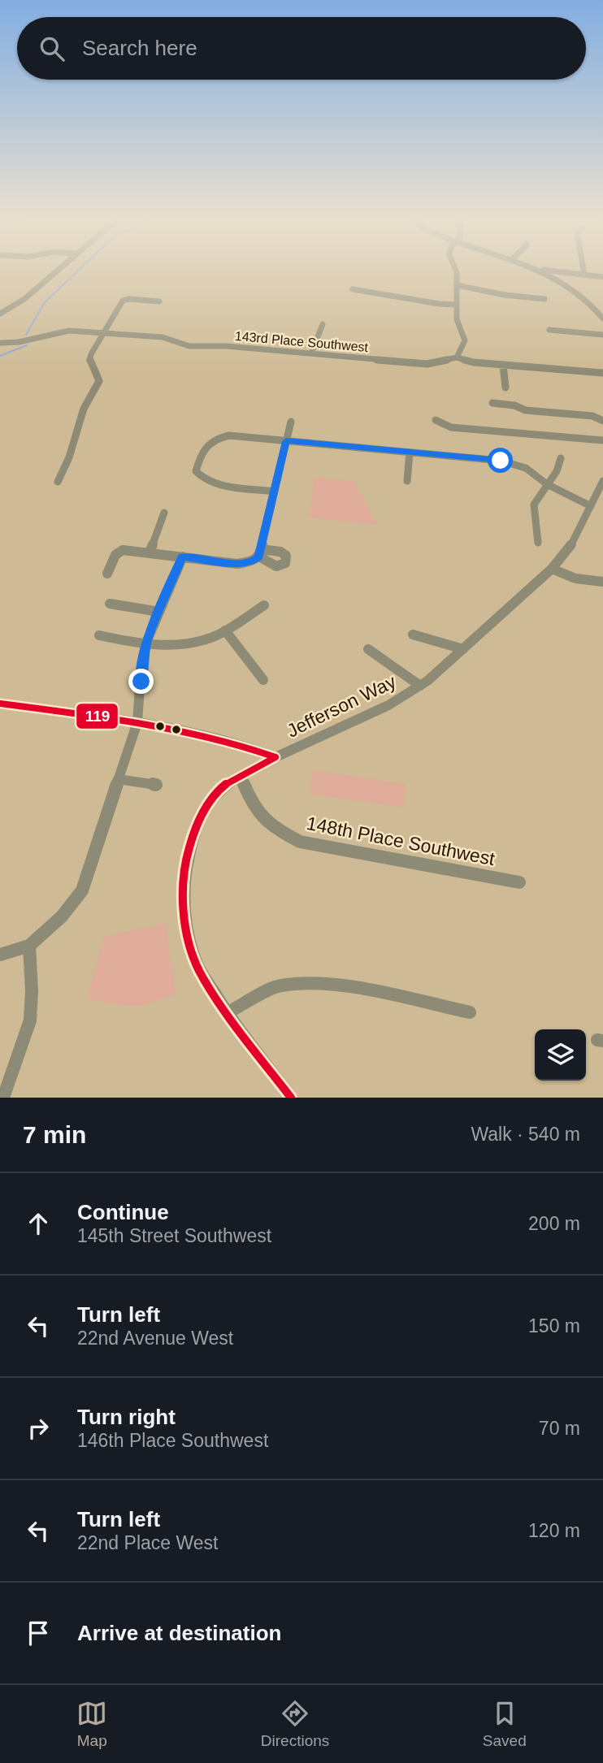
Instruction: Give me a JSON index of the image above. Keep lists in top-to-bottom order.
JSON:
{
  "streets": {
    "street": ["143rd Place Southwest", "Jefferson Way", "148th Place Southwest"]
  },
  "crossings": [
    ["Jefferson Way", "148th Place Southwest"]
  ],
  "lines": ["transit line 119"],
  "page": {
    "search": "Search here",
    "heading": ["7 min", "Walk · 540 m"],
    "list": [
      ["Continue", "145th Street Southwest", "200 m"],
      ["Turn left", "22nd Avenue West", "150 m"],
      ["Turn right", "146th Place Southwest", "70 m"],
      ["Turn left", "22nd Place West", "120 m"],
      "Arrive at destination"
    ],
    "nav": ["Map", "Directions", "Saved"]
  }
}
